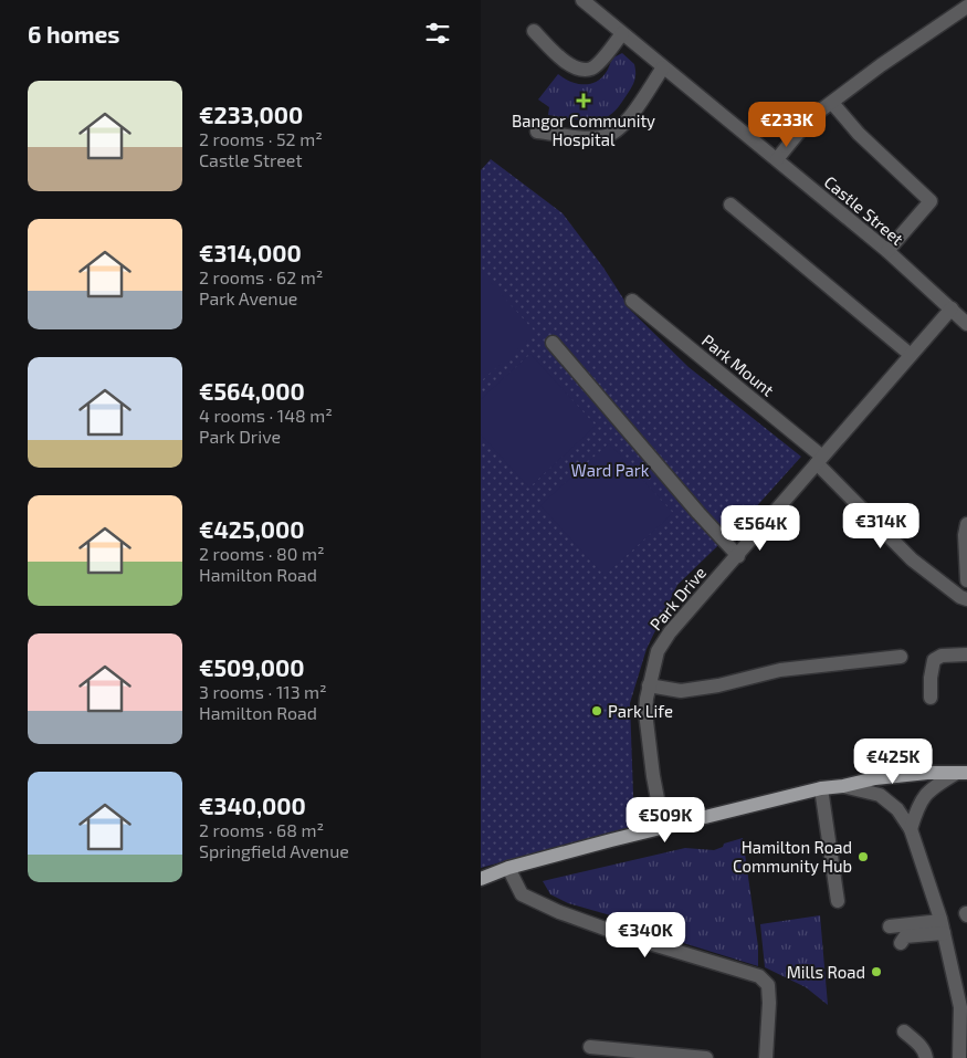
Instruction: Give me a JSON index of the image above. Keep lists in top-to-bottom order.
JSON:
{
  "streets": {
    "street": ["Castle Street", "Park Mount", "Park Drive"]
  },
  "crossings": [
    ["Castle Street", "Park Drive"],
    ["Park Mount", "Park Drive"]
  ],
  "parks": ["Ward Park"],
  "places": {
    "health": ["Bangor Community Hospital"],
    "other": ["Park Life", "Hamilton Road Community Hub", "Mills Road"]
  },
  "page": {
    "heading": "6 homes",
    "list": [
      {
        "name": "€233,000",
        "note": "2 rooms · 52 m² · Castle Street"
      },
      {
        "name": "€314,000",
        "note": "2 rooms · 62 m² · Park Avenue"
      },
      {
        "name": "€564,000",
        "note": "4 rooms · 148 m² · Park Drive"
      },
      {
        "name": "€425,000",
        "note": "2 rooms · 80 m² · Hamilton Road"
      },
      {
        "name": "€509,000",
        "note": "3 rooms · 113 m² · Hamilton Road"
      },
      {
        "name": "€340,000",
        "note": "2 rooms · 68 m² · Springfield Avenue"
      }
    ],
    "price": [
      "€233K",
      "€314K",
      "€564K",
      "€425K",
      "€509K",
      "€340K"
    ]
  }
}
